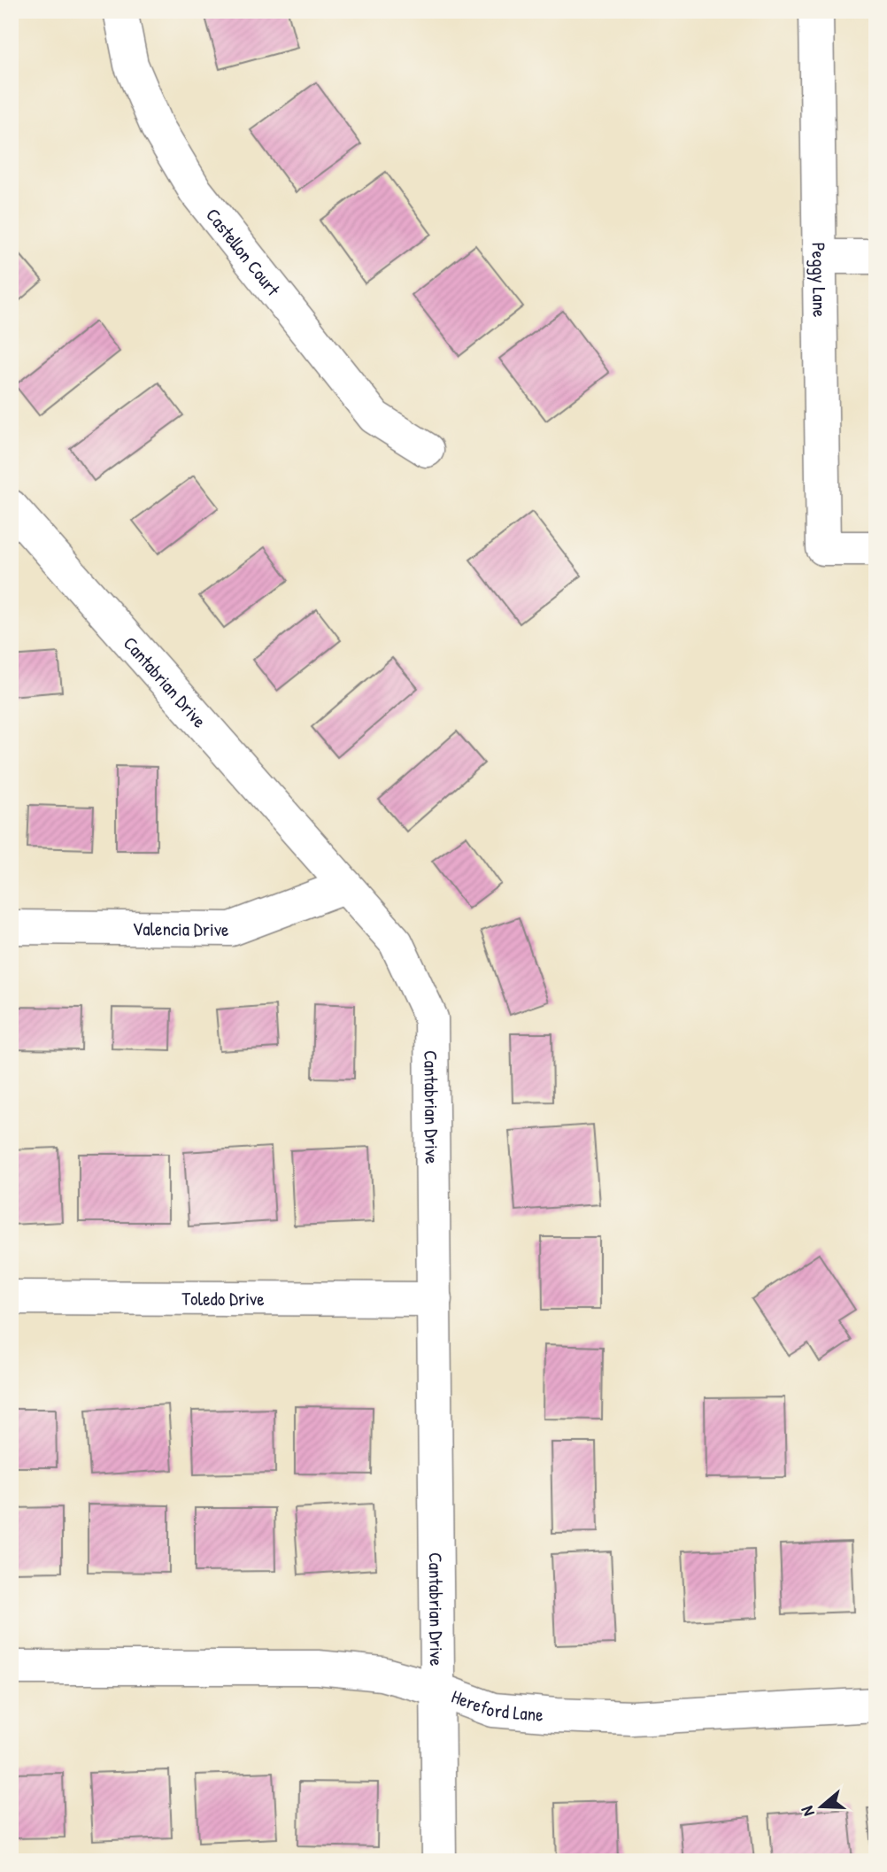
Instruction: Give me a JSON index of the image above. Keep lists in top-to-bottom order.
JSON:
{
  "streets": {
    "street": [
      "Castellon Court",
      "Peggy Lane",
      "Cantabrian Drive",
      "Valencia Drive",
      "Toledo Drive",
      "Hereford Lane"
    ]
  },
  "crossings": [
    ["Cantabrian Drive", "Valencia Drive"],
    ["Cantabrian Drive", "Toledo Drive"],
    ["Cantabrian Drive", "Hereford Lane"]
  ],
  "north": "left"
}
